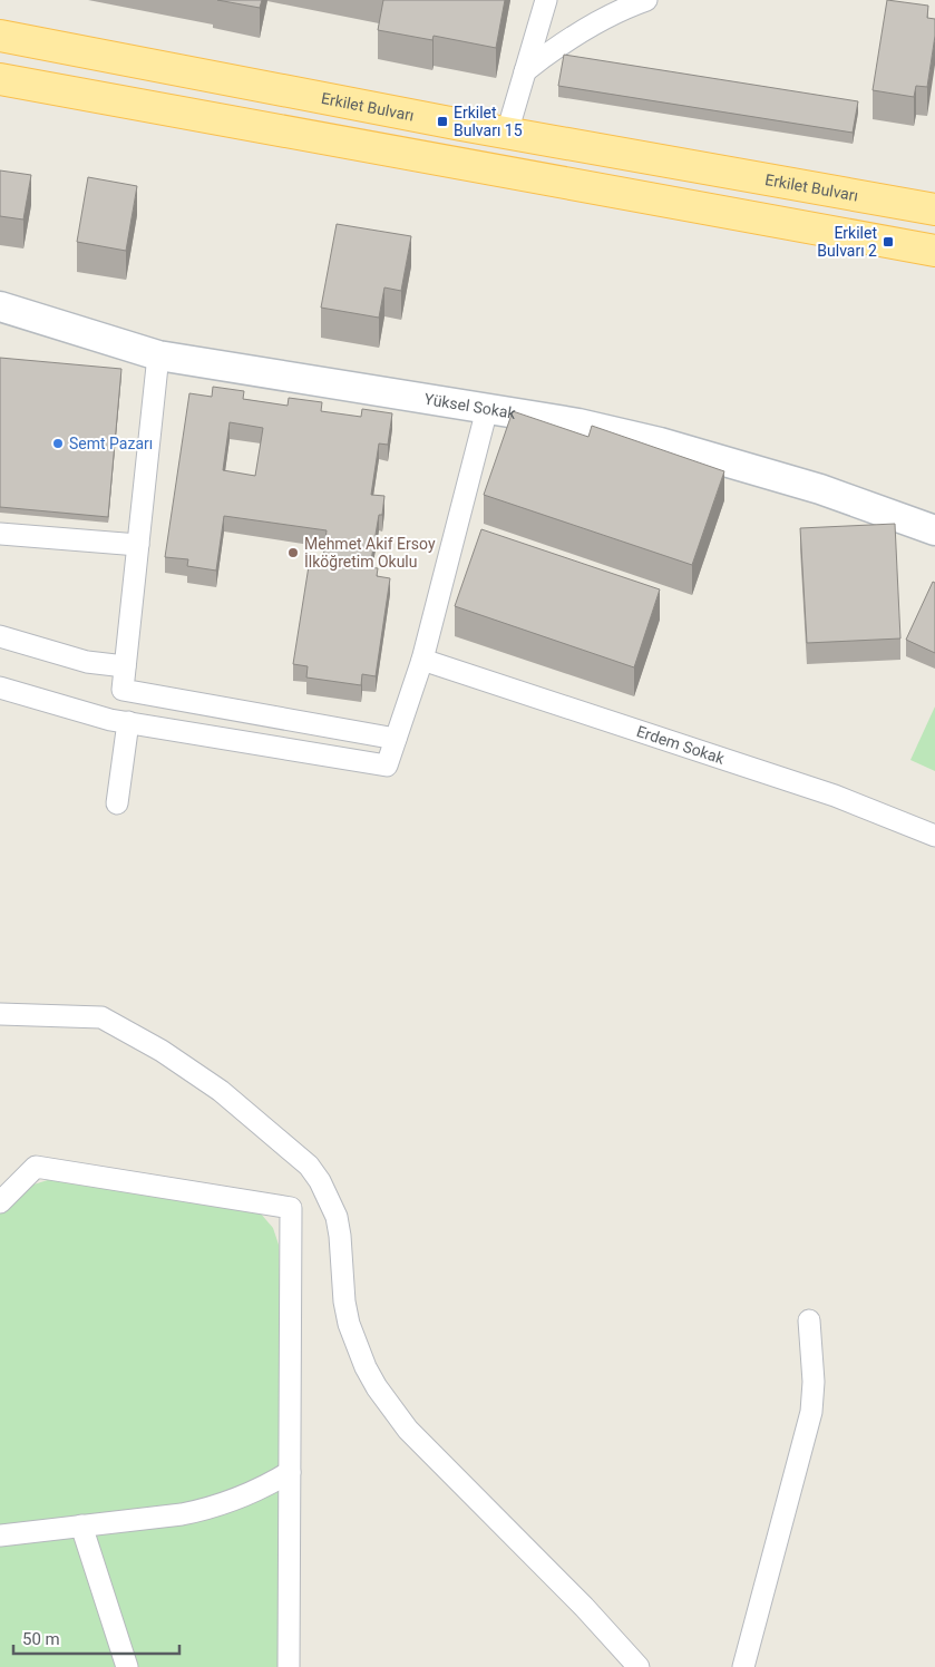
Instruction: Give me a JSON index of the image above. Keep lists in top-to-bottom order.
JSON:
{
  "streets": {
    "main road": ["Erkilet Bulvarı"],
    "street": ["Yüksel Sokak", "Erdem Sokak"]
  },
  "places": {
    "transit": ["Erkilet Bulvarı 15", "Erkilet Bulvarı 2"],
    "other": ["Semt Pazarı", "Mehmet Akif Ersoy İlköğretim Okulu"]
  },
  "scale_bar": "50 m"
}
